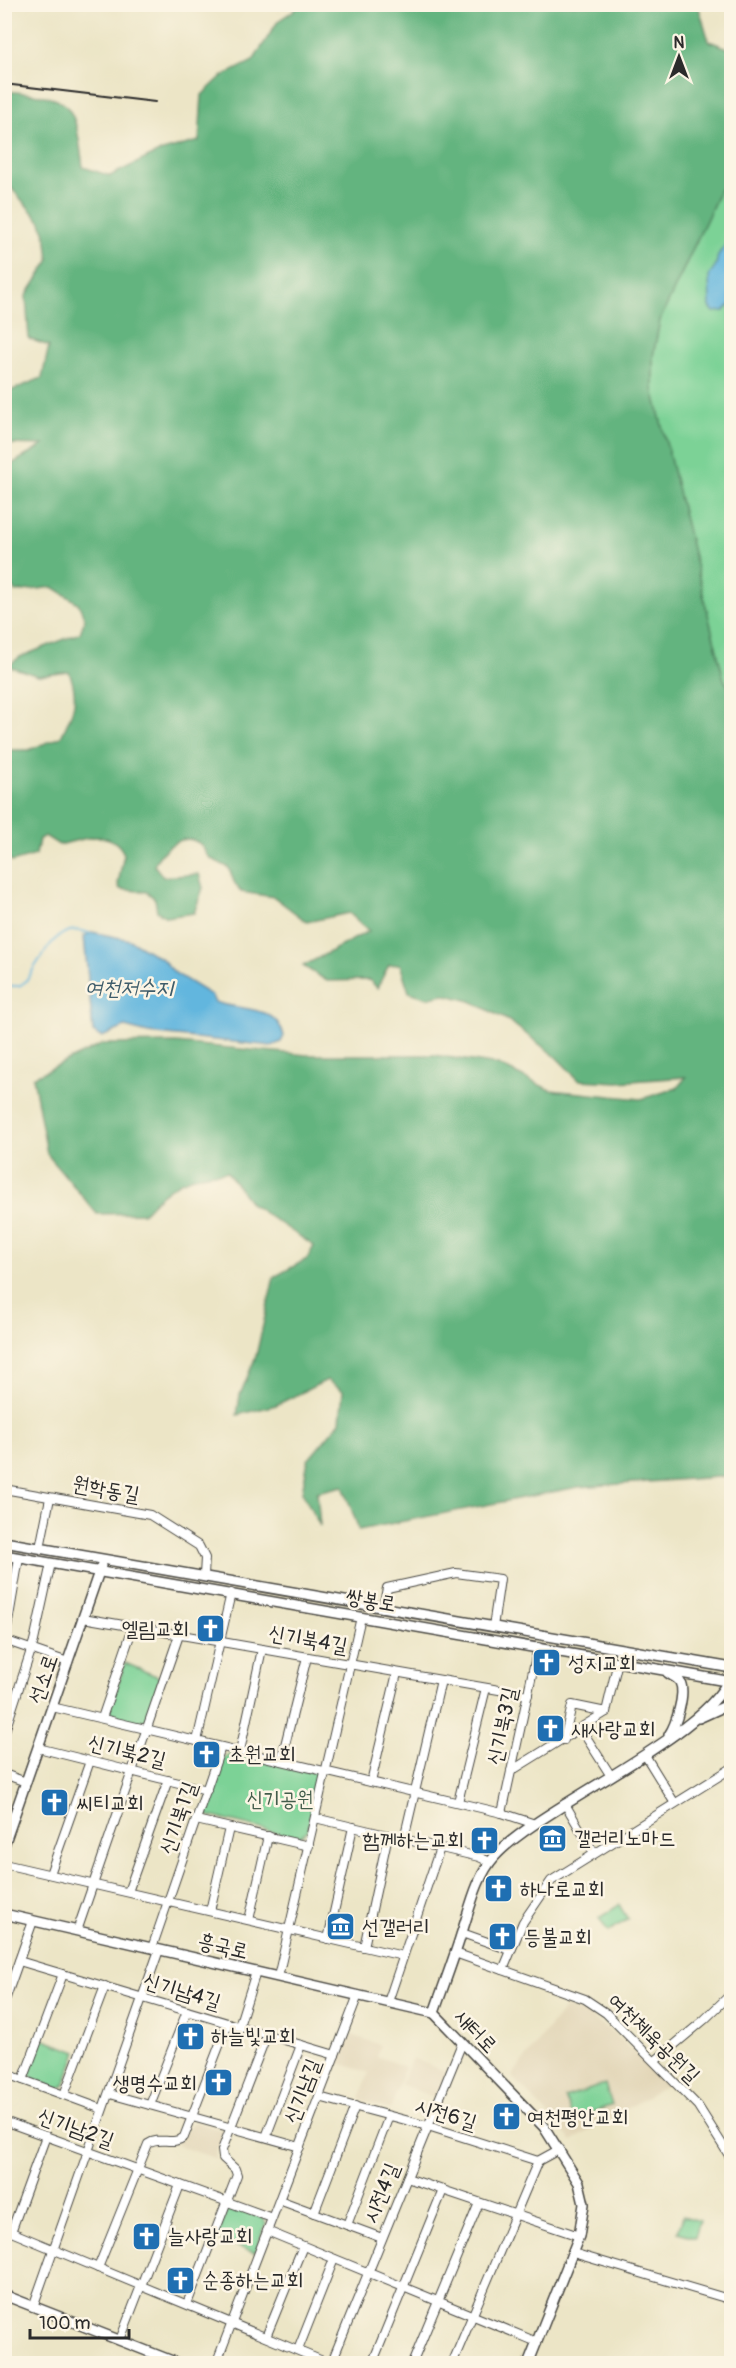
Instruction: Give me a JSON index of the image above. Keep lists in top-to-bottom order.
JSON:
{
  "streets": {
    "street": [
      "원학동길",
      "쌍봉로",
      "신기북4길",
      "선소로",
      "신기북3길",
      "신기북2길",
      "신기북1길",
      "흥국로",
      "신기남4길",
      "새터로",
      "여천체육공원길",
      "신기남길",
      "시전6길",
      "신기남2길",
      "시전4길"
    ]
  },
  "crossings": [
    ["원학동길", "쌍봉로"],
    ["쌍봉로", "선소로"],
    ["쌍봉로", "신기북3길"],
    ["쌍봉로", "새터로"],
    ["신기북4길", "선소로"],
    ["신기북4길", "신기북3길"],
    ["선소로", "신기북2길"],
    ["신기북2길", "신기북1길"],
    ["신기북1길", "흥국로"],
    ["신기북1길", "신기남4길"],
    ["신기북1길", "신기남2길"],
    ["흥국로", "새터로"],
    ["흥국로", "신기남길"],
    ["신기남4길", "신기남길"],
    ["새터로", "여천체육공원길"],
    ["새터로", "시전4길"],
    ["신기남길", "시전6길"],
    ["신기남길", "신기남2길"],
    ["시전6길", "시전4길"]
  ],
  "water": ["여천저수지"],
  "parks": ["신기공원"],
  "places": {
    "church": [
      "엘림교회",
      "성지교회",
      "새사랑교회",
      "초원교회",
      "씨티교회",
      "함께하는교회",
      "하나로교회",
      "등불교회",
      "하늘빛교회",
      "생명수교회",
      "여천평안교회",
      "늘사랑교회",
      "순종하는교회"
    ],
    "museum": ["갤러리노마드", "선갤러리"]
  },
  "scale_bar": "100 m",
  "north": "top"
}
